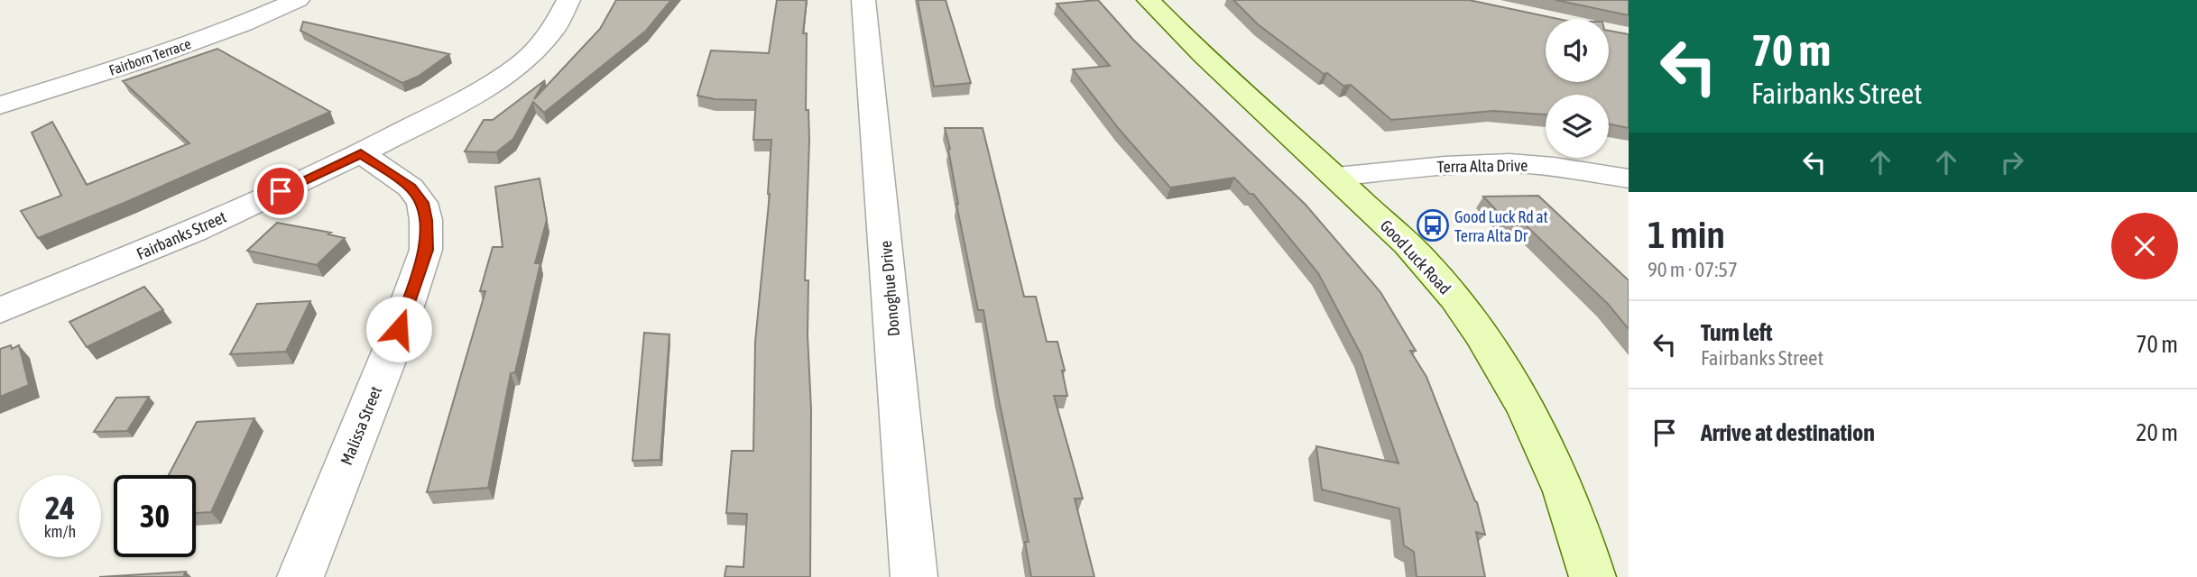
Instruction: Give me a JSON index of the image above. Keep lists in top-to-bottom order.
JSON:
{
  "streets": {
    "main road": ["Good Luck Road"],
    "street": [
      "Fairborn Terrace",
      "Terra Alta Drive",
      "Fairbanks Street",
      "Donoghue Drive",
      "Malissa Street"
    ]
  },
  "crossings": [
    ["Terra Alta Drive", "Good Luck Road"],
    ["Fairbanks Street", "Malissa Street"]
  ],
  "places": {
    "bus stop": ["Good Luck Rd at Terra Alta Dr"]
  },
  "page": {
    "turn": ["70 m", "Fairbanks Street"],
    "heading": ["1 min", "90 m · 07:57"],
    "list": [
      {
        "name": "Turn left",
        "note": "Fairbanks Street",
        "value": "70 m"
      },
      {
        "name": "Arrive at destination",
        "value": "20 m"
      }
    ],
    "speed": "24 km/h",
    "limit": "30"
  }
}
